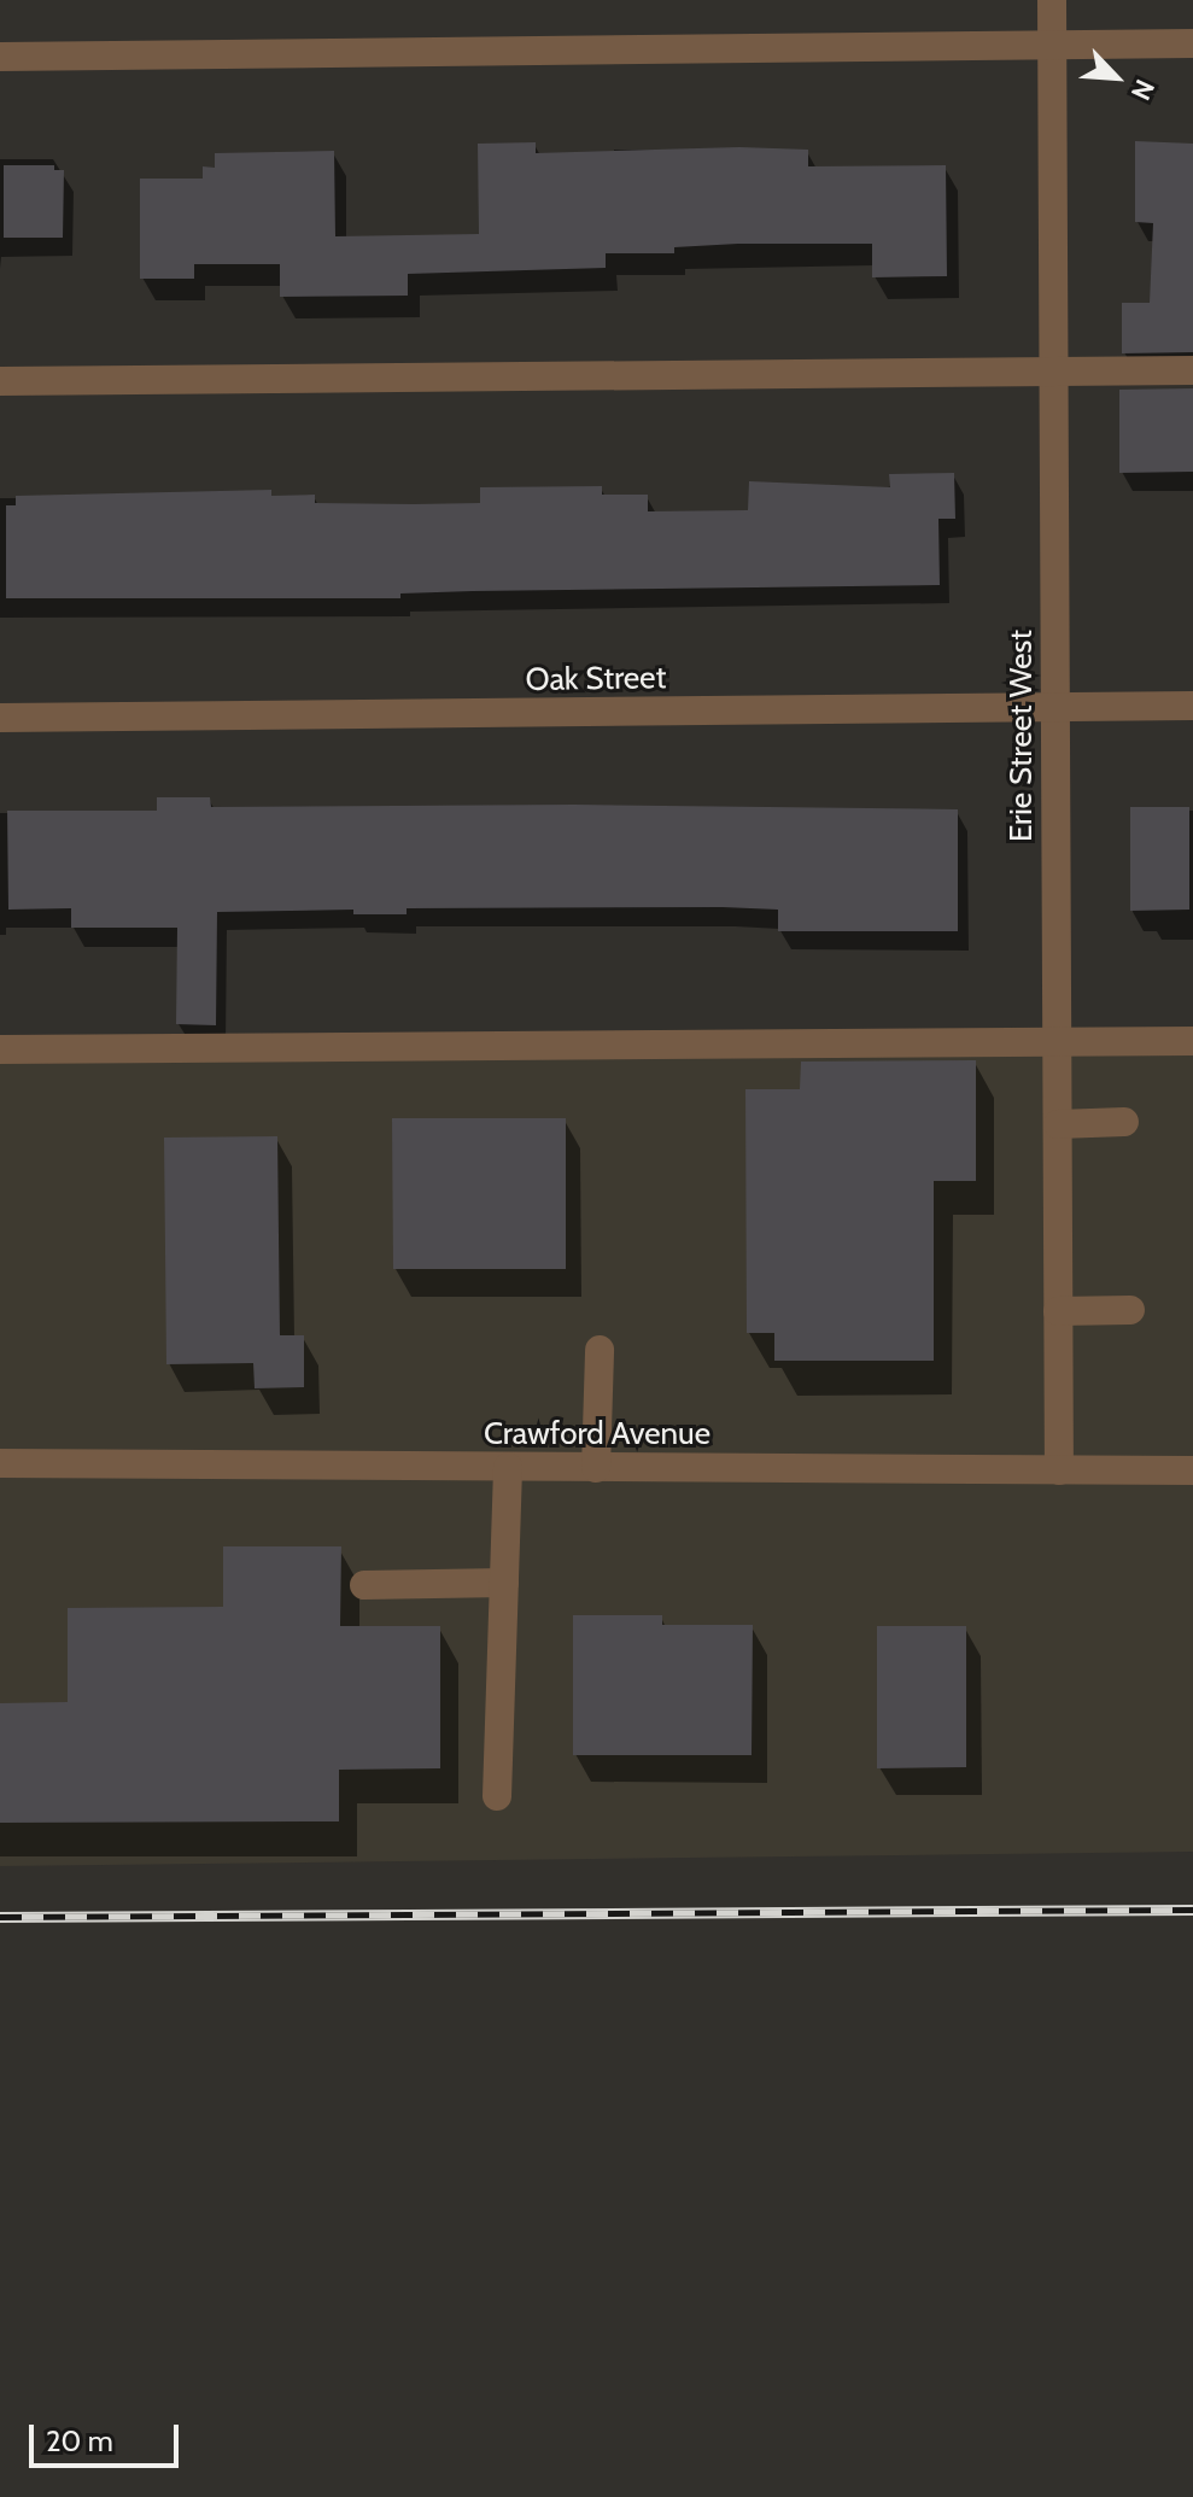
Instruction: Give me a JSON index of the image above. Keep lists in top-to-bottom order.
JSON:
{
  "streets": {
    "street": ["Oak Street", "Erie Street West", "Crawford Avenue"]
  },
  "crossings": [
    ["Oak Street", "Erie Street West"],
    ["Erie Street West", "Crawford Avenue"]
  ],
  "scale_bar": "20 m",
  "north": "bottom right"
}
